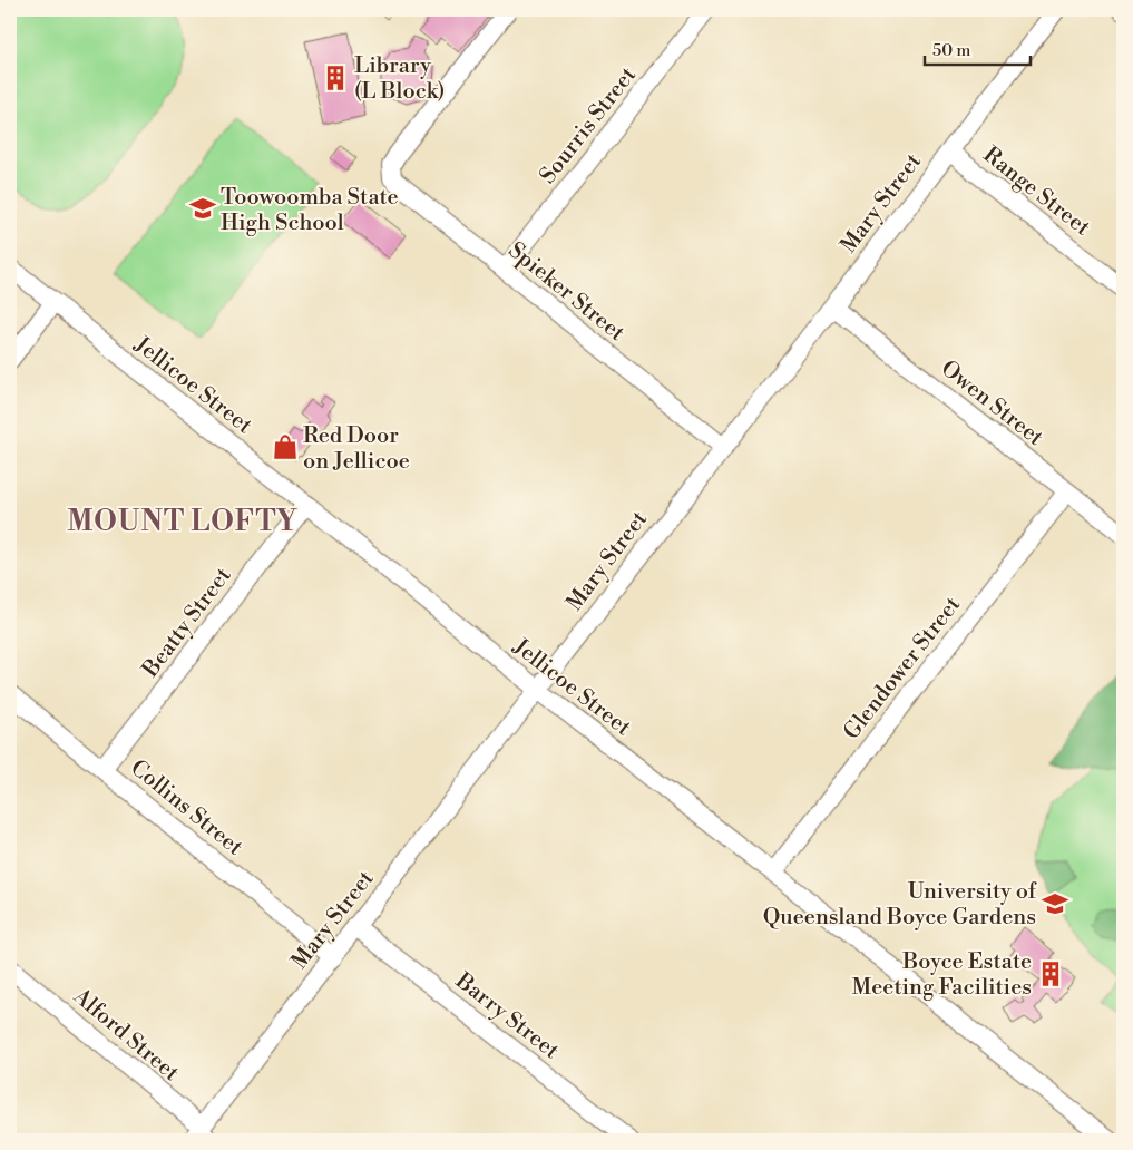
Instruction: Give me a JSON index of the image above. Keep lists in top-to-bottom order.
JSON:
{
  "streets": {
    "street": [
      "Sourris Street",
      "Range Street",
      "Mary Street",
      "Spieker Street",
      "Jellicoe Street",
      "Owen Street",
      "Beatty Street",
      "Glendower Street",
      "Collins Street",
      "Barry Street",
      "Alford Street"
    ]
  },
  "crossings": [
    ["Sourris Street", "Spieker Street"],
    ["Range Street", "Mary Street"],
    ["Mary Street", "Spieker Street"],
    ["Mary Street", "Jellicoe Street"],
    ["Mary Street", "Owen Street"],
    ["Mary Street", "Collins Street"],
    ["Mary Street", "Barry Street"],
    ["Mary Street", "Alford Street"],
    ["Jellicoe Street", "Beatty Street"],
    ["Jellicoe Street", "Glendower Street"],
    ["Owen Street", "Glendower Street"],
    ["Beatty Street", "Collins Street"]
  ],
  "districts": ["MOUNT LOFTY"],
  "places": {
    "building": ["Library (L Block)", "Boyce Estate Meeting Facilities"],
    "school or university": ["Toowoomba State High School", "University of Queensland Boyce Gardens"],
    "shop": ["Red Door on Jellicoe"]
  },
  "scale_bar": "50 m"
}
